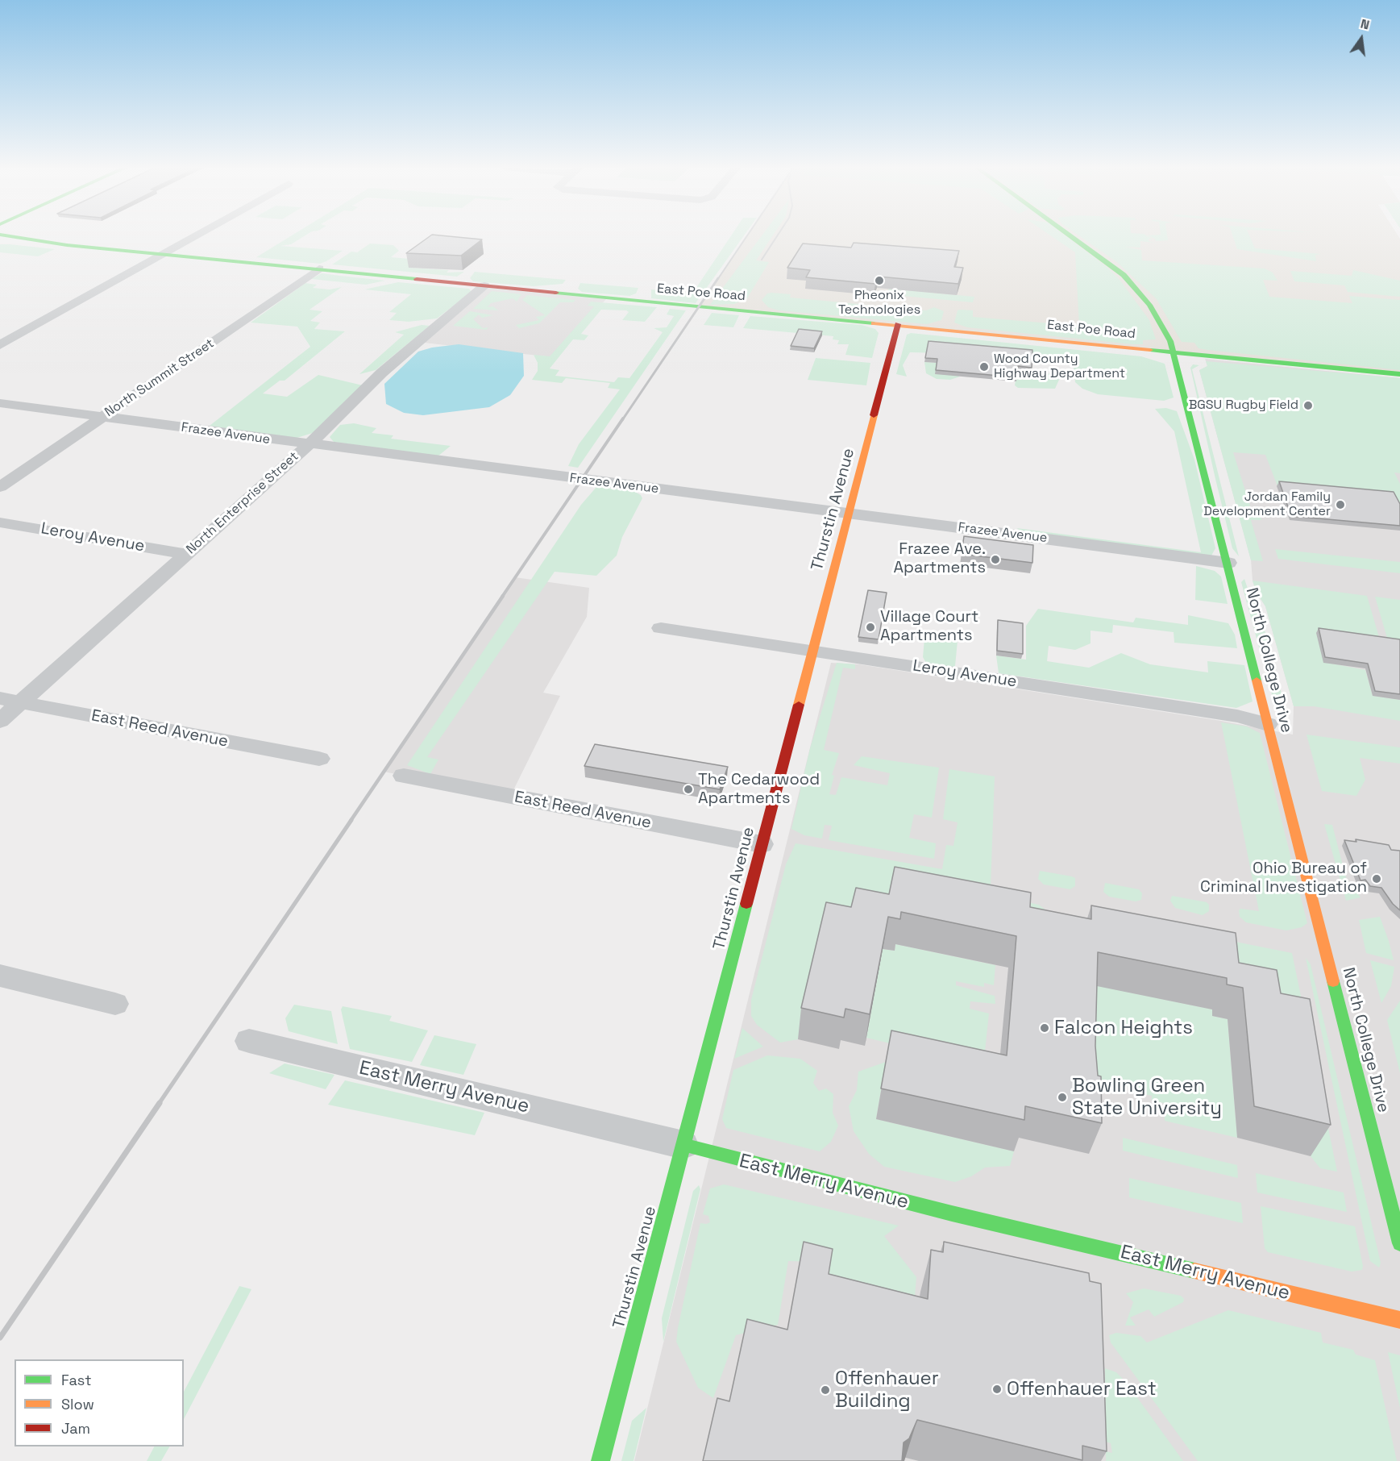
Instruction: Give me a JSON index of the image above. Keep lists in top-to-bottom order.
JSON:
{
  "streets": {
    "street": [
      "East Poe Road",
      "North Summit Street",
      "Frazee Avenue",
      "North Enterprise Street",
      "Thurstin Avenue",
      "Leroy Avenue",
      "North College Drive",
      "East Reed Avenue",
      "East Merry Avenue"
    ]
  },
  "crossings": [
    ["East Poe Road", "North Summit Street"],
    ["East Poe Road", "North Enterprise Street"],
    ["East Poe Road", "Thurstin Avenue"],
    ["East Poe Road", "North College Drive"],
    ["North Summit Street", "Frazee Avenue"],
    ["Frazee Avenue", "North Enterprise Street"],
    ["Frazee Avenue", "Thurstin Avenue"],
    ["Frazee Avenue", "North College Drive"],
    ["North Enterprise Street", "Leroy Avenue"],
    ["North Enterprise Street", "East Reed Avenue"],
    ["Thurstin Avenue", "Leroy Avenue"],
    ["Thurstin Avenue", "East Reed Avenue"],
    ["Thurstin Avenue", "East Merry Avenue"],
    ["Leroy Avenue", "North College Drive"]
  ],
  "places": [
    "Pheonix Technologies",
    "Wood County Highway Department",
    "BGSU Rugby Field",
    "Jordan Family Development Center",
    "Frazee Ave. Apartments",
    "Village Court Apartments",
    "The Cedarwood Apartments",
    "Ohio Bureau of Criminal Investigation",
    "Falcon Heights",
    "Bowling Green State University",
    "Offenhauer East",
    "Offenhauer Building"
  ],
  "legend": ["Fast", "Slow", "Jam"],
  "north": "top"
}
